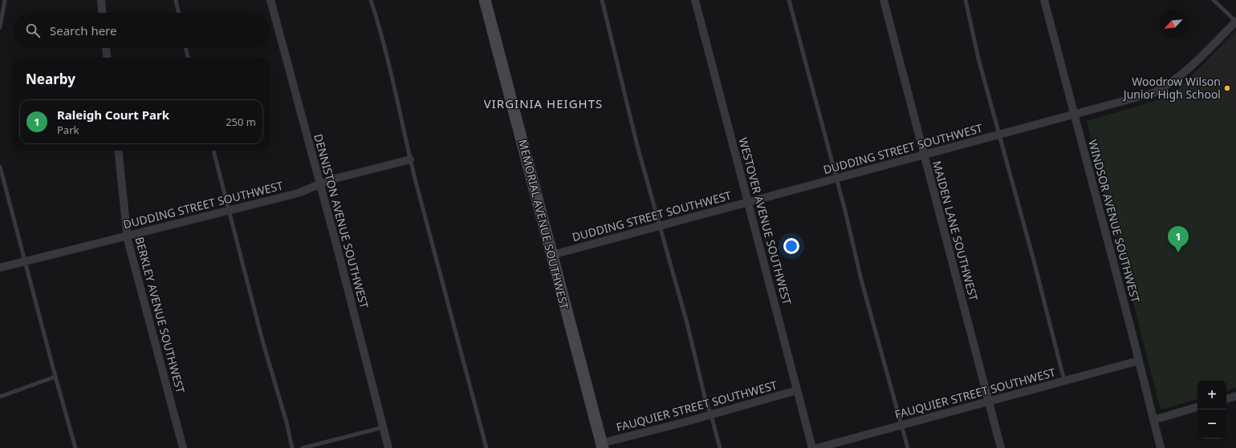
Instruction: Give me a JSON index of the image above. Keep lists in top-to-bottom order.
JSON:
{
  "streets": {
    "street": [
      "DUDDING STREET SOUTHWEST",
      "DENNISTON AVENUE SOUTHWEST",
      "WESTOVER AVENUE SOUTHWEST",
      "WINDSOR AVENUE SOUTHWEST",
      "MEMORIAL AVENUE SOUTHWEST",
      "MAIDEN LANE SOUTHWEST",
      "BERKLEY AVENUE SOUTHWEST",
      "FAUQUIER STREET SOUTHWEST"
    ]
  },
  "crossings": [
    ["DUDDING STREET SOUTHWEST", "DENNISTON AVENUE SOUTHWEST"],
    ["DUDDING STREET SOUTHWEST", "WESTOVER AVENUE SOUTHWEST"],
    ["DUDDING STREET SOUTHWEST", "WINDSOR AVENUE SOUTHWEST"],
    ["DUDDING STREET SOUTHWEST", "MEMORIAL AVENUE SOUTHWEST"],
    ["DUDDING STREET SOUTHWEST", "MAIDEN LANE SOUTHWEST"],
    ["DUDDING STREET SOUTHWEST", "BERKLEY AVENUE SOUTHWEST"],
    ["WESTOVER AVENUE SOUTHWEST", "FAUQUIER STREET SOUTHWEST"],
    ["WINDSOR AVENUE SOUTHWEST", "FAUQUIER STREET SOUTHWEST"],
    ["MEMORIAL AVENUE SOUTHWEST", "FAUQUIER STREET SOUTHWEST"],
    ["MAIDEN LANE SOUTHWEST", "FAUQUIER STREET SOUTHWEST"]
  ],
  "districts": ["VIRGINIA HEIGHTS"],
  "places": ["Woodrow Wilson Junior High School"],
  "north": "bottom left",
  "page": {
    "search": "Search here",
    "heading": "Nearby",
    "list": [
      {
        "mark": "1",
        "name": "Raleigh Court Park",
        "note": "Park",
        "value": "250 m"
      }
    ],
    "pins": "1",
    "map_buttons": ["+", "−"]
  }
}
